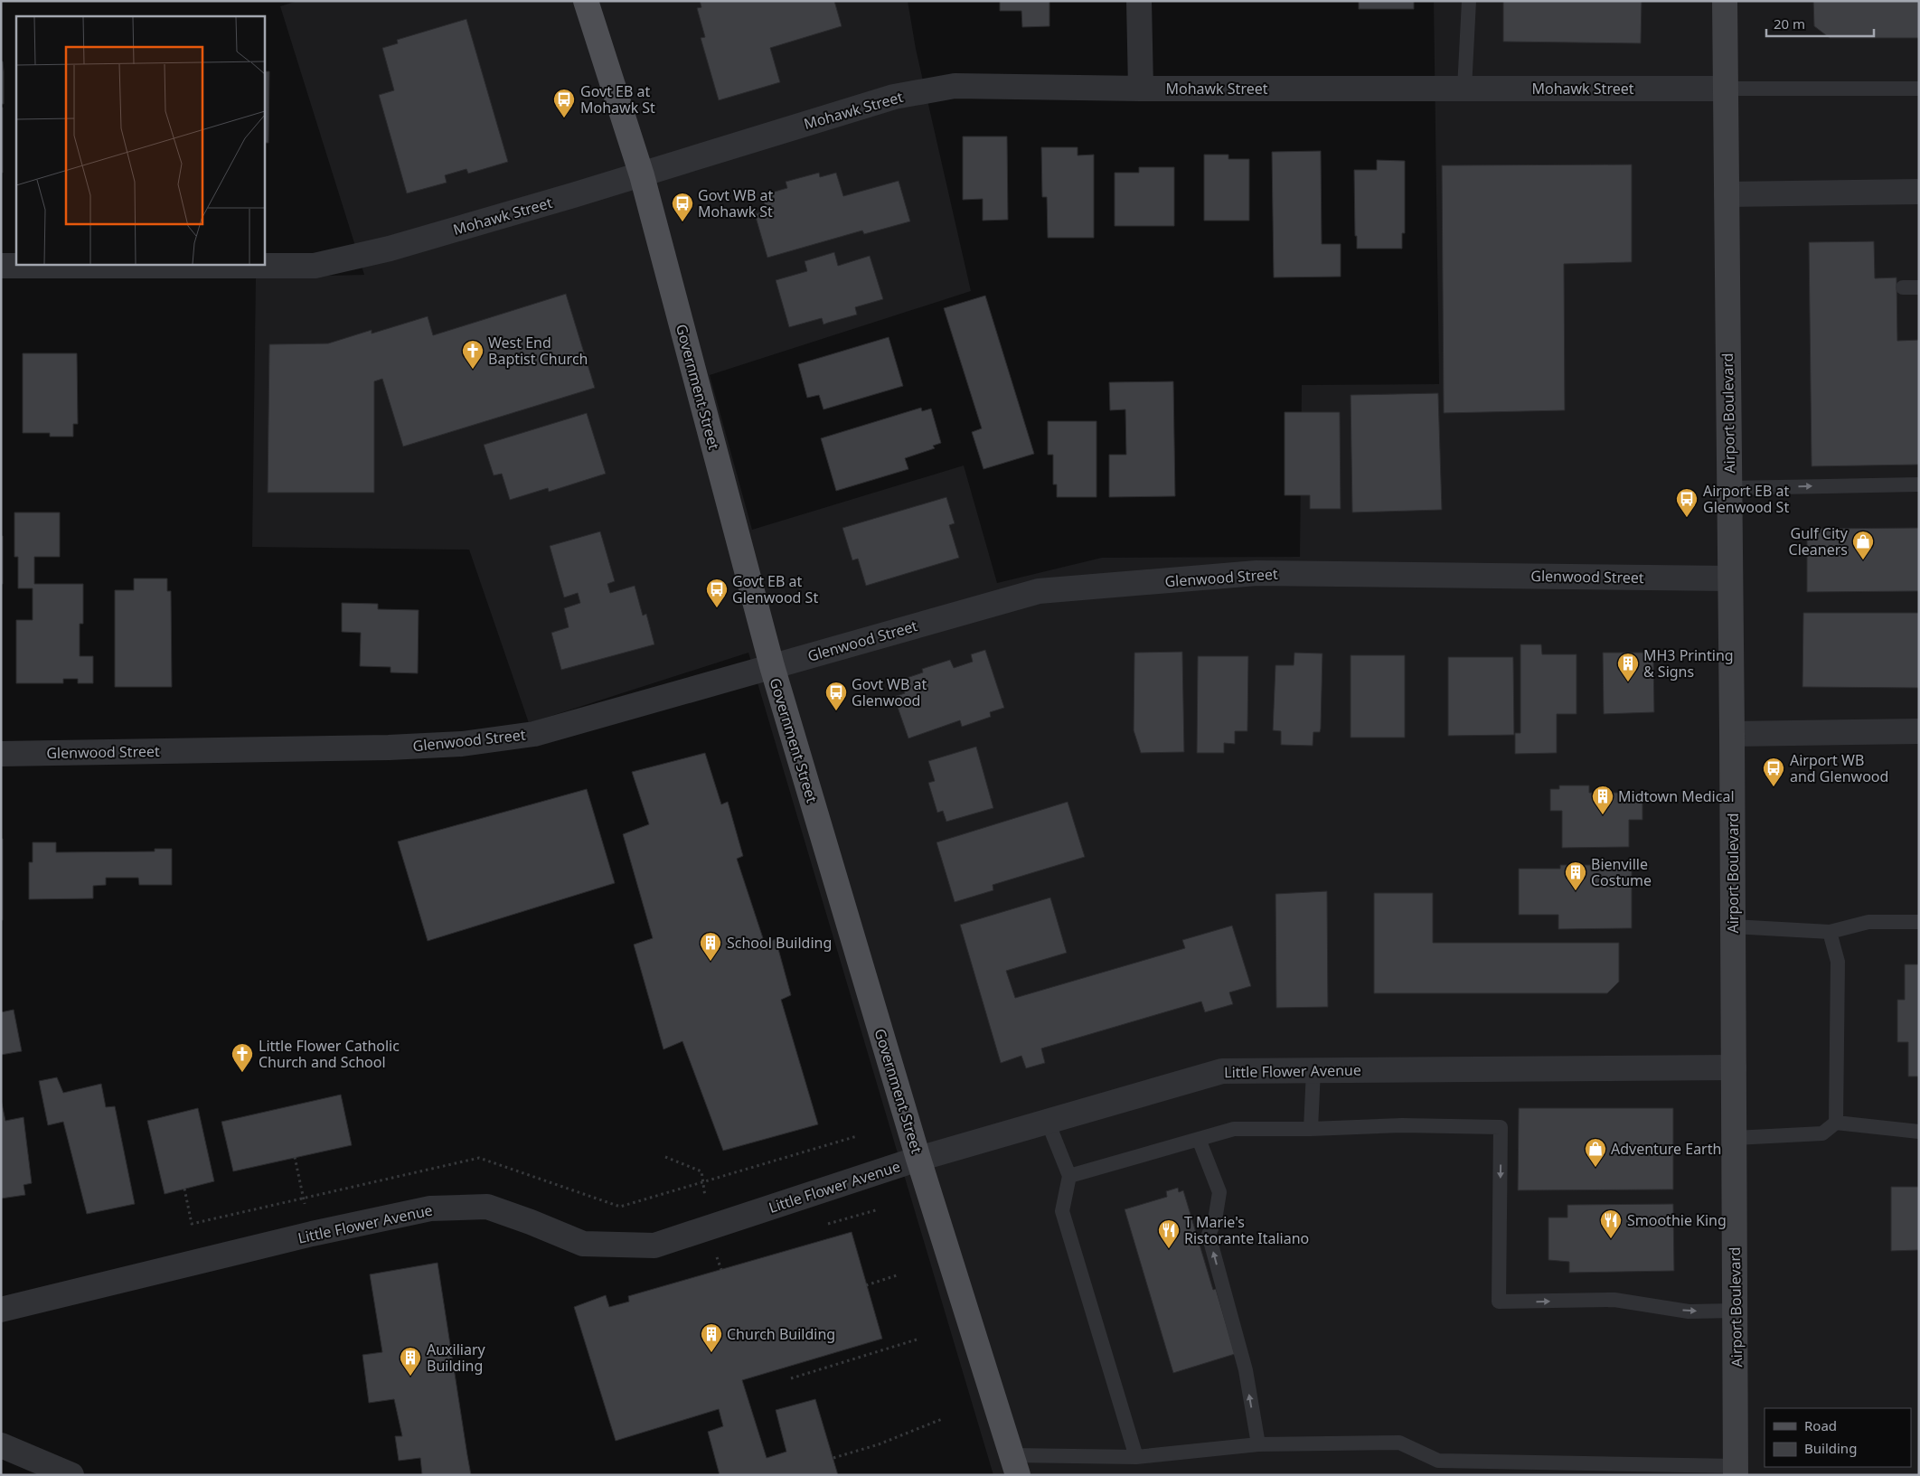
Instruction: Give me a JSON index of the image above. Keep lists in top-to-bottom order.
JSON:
{
  "streets": {
    "main road": ["Government Street", "Airport Boulevard"],
    "street": ["Mohawk Street", "Glenwood Street", "Little Flower Avenue"]
  },
  "crossings": [
    ["Mohawk Street", "Government Street"],
    ["Mohawk Street", "Airport Boulevard"],
    ["Government Street", "Glenwood Street"],
    ["Government Street", "Little Flower Avenue"],
    ["Airport Boulevard", "Glenwood Street"],
    ["Airport Boulevard", "Little Flower Avenue"]
  ],
  "places": {
    "bus stop": [
      "Govt EB at Mohawk St",
      "Govt WB at Mohawk St",
      "Airport EB at Glenwood St",
      "Govt EB at Glenwood St",
      "Govt WB at Glenwood",
      "Airport WB and Glenwood"
    ],
    "church": ["West End Baptist Church", "Little Flower Catholic Church and School"],
    "shop": ["Gulf City Cleaners", "Adventure Earth"],
    "building": [
      "MH3 Printing & Signs",
      "Midtown Medical",
      "Bienville Costume",
      "School Building",
      "Church Building",
      "Auxiliary Building"
    ],
    "restaurant": ["Smoothie King", "T Marie's Ristorante Italiano"]
  },
  "legend": ["Road", "Building"],
  "scale_bar": "20 m"
}
